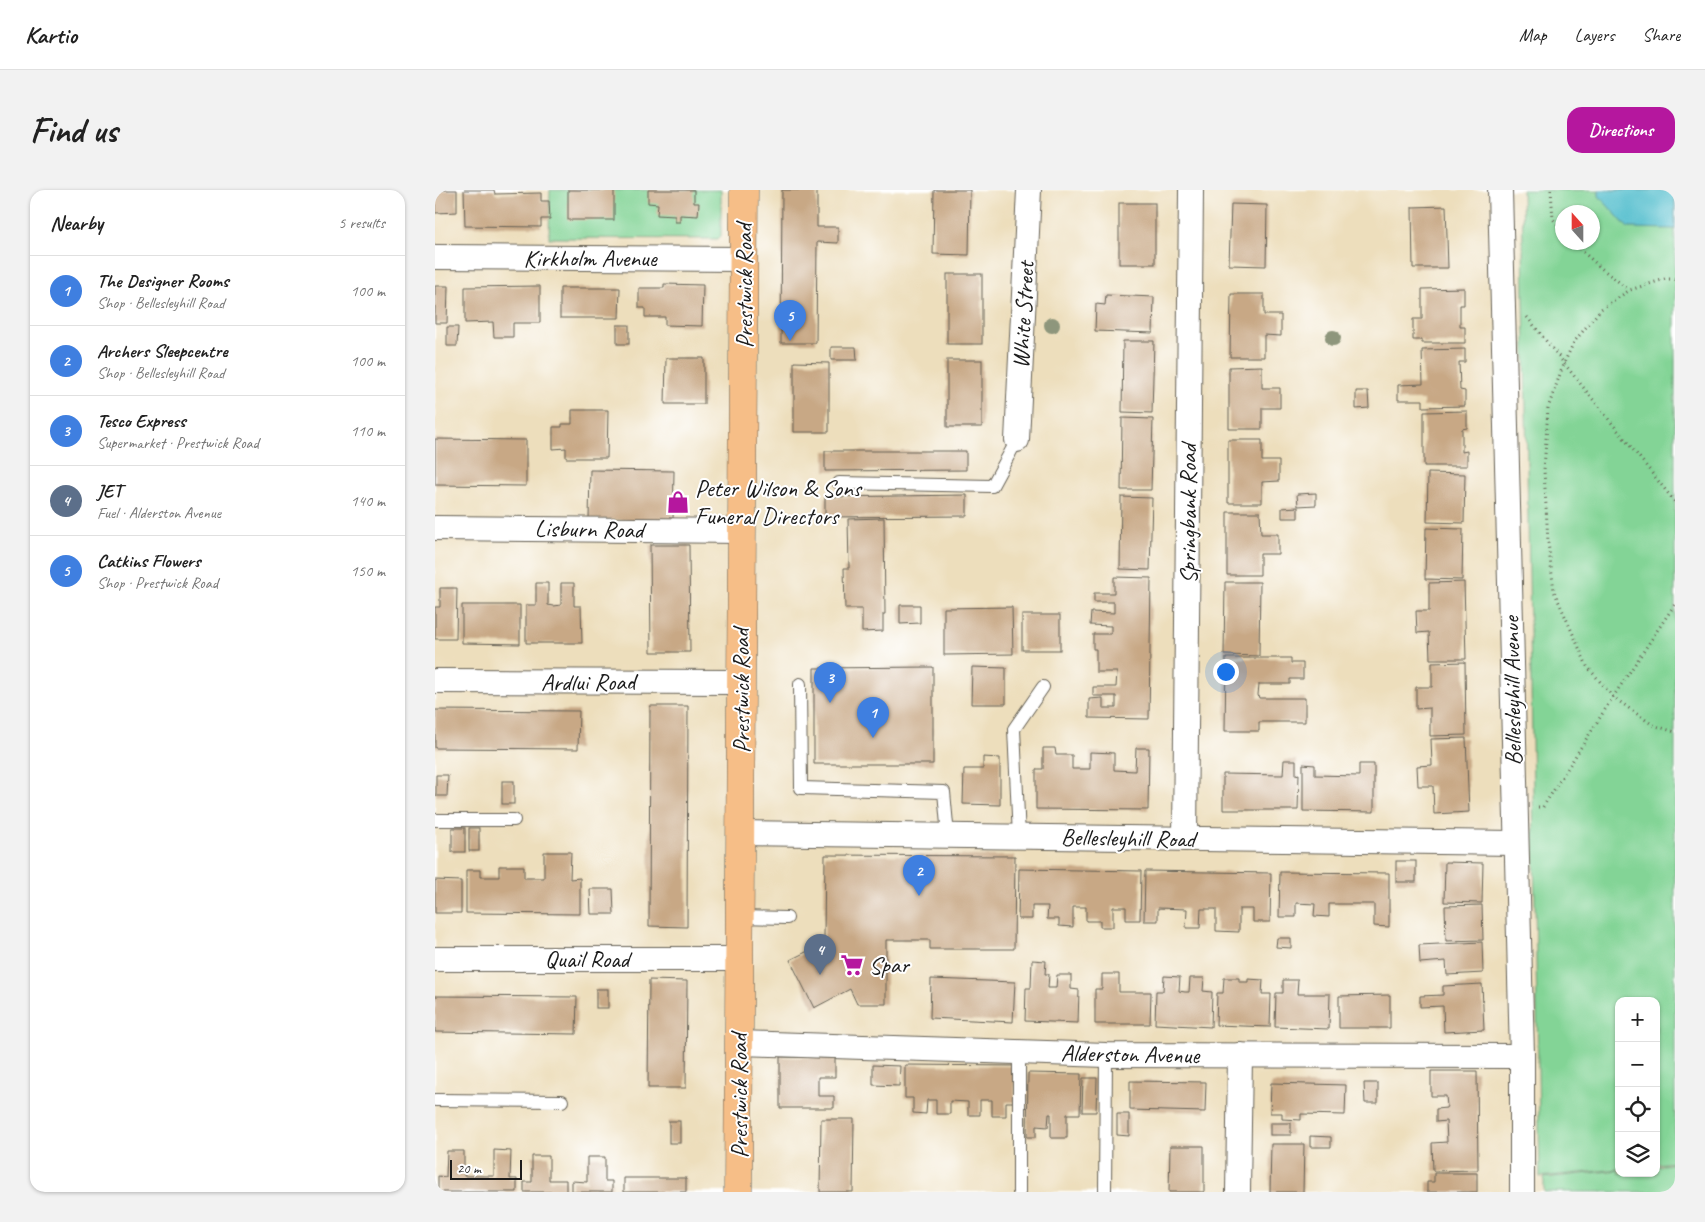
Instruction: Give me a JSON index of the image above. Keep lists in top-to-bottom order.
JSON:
{
  "streets": {
    "main road": ["Prestwick Road"],
    "street": [
      "Kirkholm Avenue",
      "White Street",
      "Springbank Road",
      "Lisburn Road",
      "Ardlui Road",
      "Bellesleyhill Avenue",
      "Bellesleyhill Road",
      "Quail Road",
      "Alderston Avenue"
    ]
  },
  "crossings": [
    ["Kirkholm Avenue", "Prestwick Road"],
    ["Prestwick Road", "Lisburn Road"],
    ["Prestwick Road", "Ardlui Road"],
    ["Prestwick Road", "Bellesleyhill Road"],
    ["Prestwick Road", "Quail Road"],
    ["Prestwick Road", "Alderston Avenue"],
    ["Springbank Road", "Bellesleyhill Road"],
    ["Bellesleyhill Avenue", "Bellesleyhill Road"],
    ["Bellesleyhill Avenue", "Alderston Avenue"]
  ],
  "places": {
    "shop": ["Peter Wilson & Sons Funeral Directors"],
    "supermarket": ["Spar"]
  },
  "scale_bar": "20 m",
  "north": "top",
  "page": {
    "header": "Kartio",
    "nav": ["Map", "Layers", "Share"],
    "buttons": "Directions",
    "title": "Find us",
    "heading": ["Nearby", "5 results"],
    "list": [
      {
        "mark": "1",
        "name": "The Designer Rooms",
        "note": "Shop · Bellesleyhill Road",
        "value": "100 m"
      },
      {
        "mark": "2",
        "name": "Archers Sleepcentre",
        "note": "Shop · Bellesleyhill Road",
        "value": "100 m"
      },
      {
        "mark": "3",
        "name": "Tesco Express",
        "note": "Supermarket · Prestwick Road",
        "value": "110 m"
      },
      {
        "mark": "4",
        "name": "JET",
        "note": "Fuel · Alderston Avenue",
        "value": "140 m"
      },
      {
        "mark": "5",
        "name": "Catkins Flowers",
        "note": "Shop · Prestwick Road",
        "value": "150 m"
      }
    ],
    "pins": [
      "5",
      "3",
      "1",
      "2",
      "4"
    ],
    "map_buttons": ["+", "−"],
    "scale": "20 m"
  }
}
